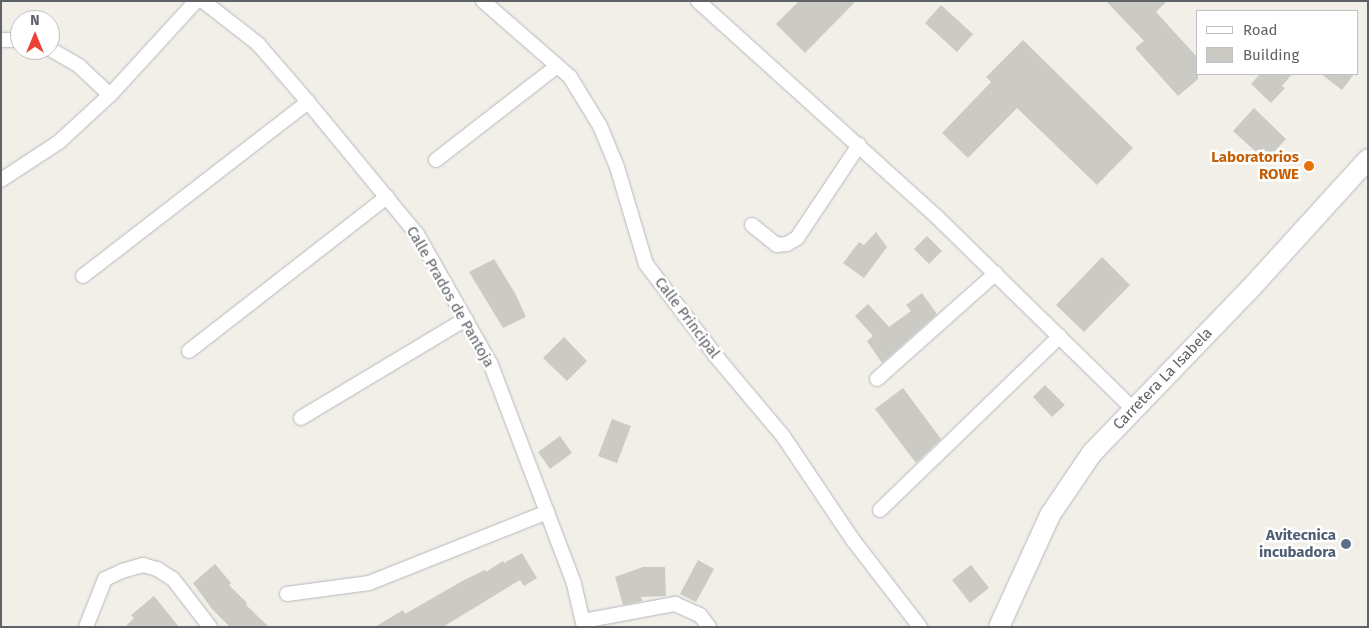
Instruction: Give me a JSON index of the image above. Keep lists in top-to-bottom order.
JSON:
{
  "streets": {
    "main road": ["Carretera La Isabela"],
    "street": ["Calle Prados de Pantoja", "Calle Principal"]
  },
  "places": ["Laboratorios ROWE", "Avitecnica incubadora"],
  "legend": ["Road", "Building"],
  "north": "top"
}
